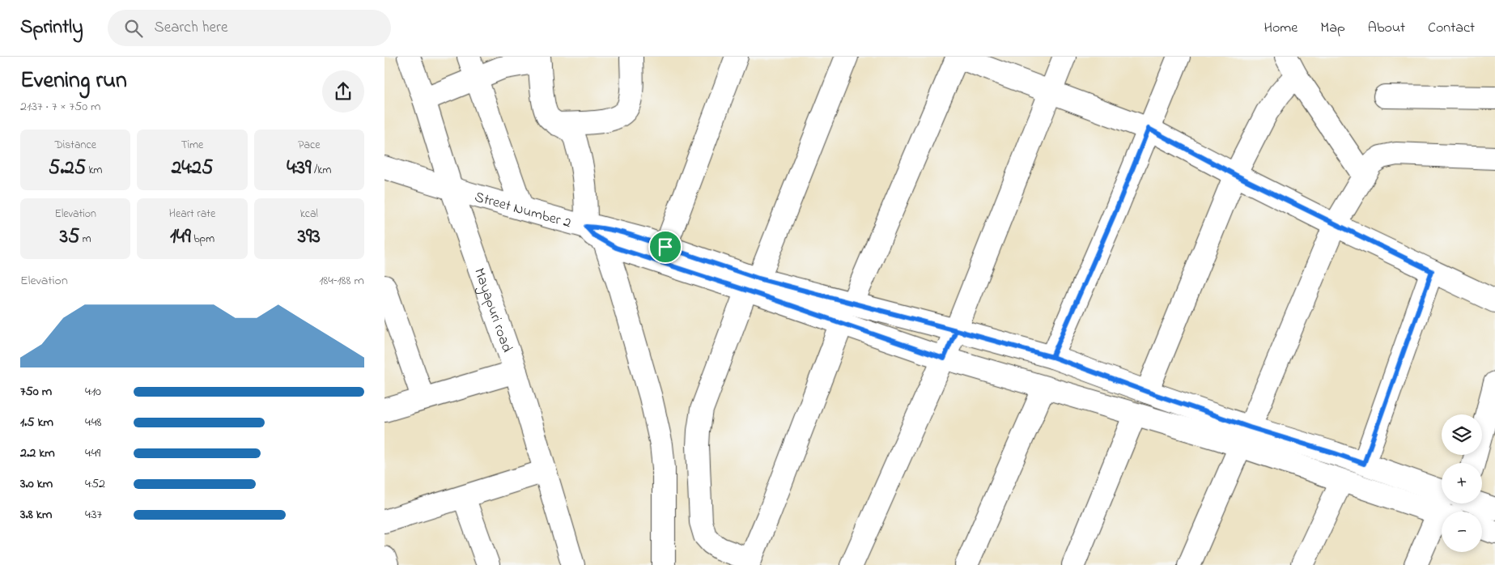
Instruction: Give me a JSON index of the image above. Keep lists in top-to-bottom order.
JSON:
{
  "streets": {
    "street": ["Street Number 2", "Mayapuri road"]
  },
  "crossings": [
    ["Street Number 2", "Mayapuri road"]
  ],
  "page": {
    "header": "Sprintly",
    "search": "Search here",
    "nav": [
      "Home",
      "Map",
      "About",
      "Contact"
    ],
    "heading": ["Evening run", "21:37 · 7 × 750 m"],
    "stats": [
      ["Distance", "5.25 km"],
      ["Time", "24:25"],
      ["Pace", "4:39 /km"],
      ["Elevation", "35 m"],
      ["Heart rate", "149 bpm"],
      ["kcal", "393"]
    ],
    "chart": ["Elevation", "184–188 m"],
    "list": [
      {
        "name": "750 m",
        "note": "4:10"
      },
      {
        "name": "1.5 km",
        "note": "4:48"
      },
      {
        "name": "2.2 km",
        "note": "4:49"
      },
      {
        "name": "3.0 km",
        "note": "4:52"
      },
      {
        "name": "3.8 km",
        "note": "4:37"
      }
    ],
    "map_buttons": ["+", "−"]
  }
}
